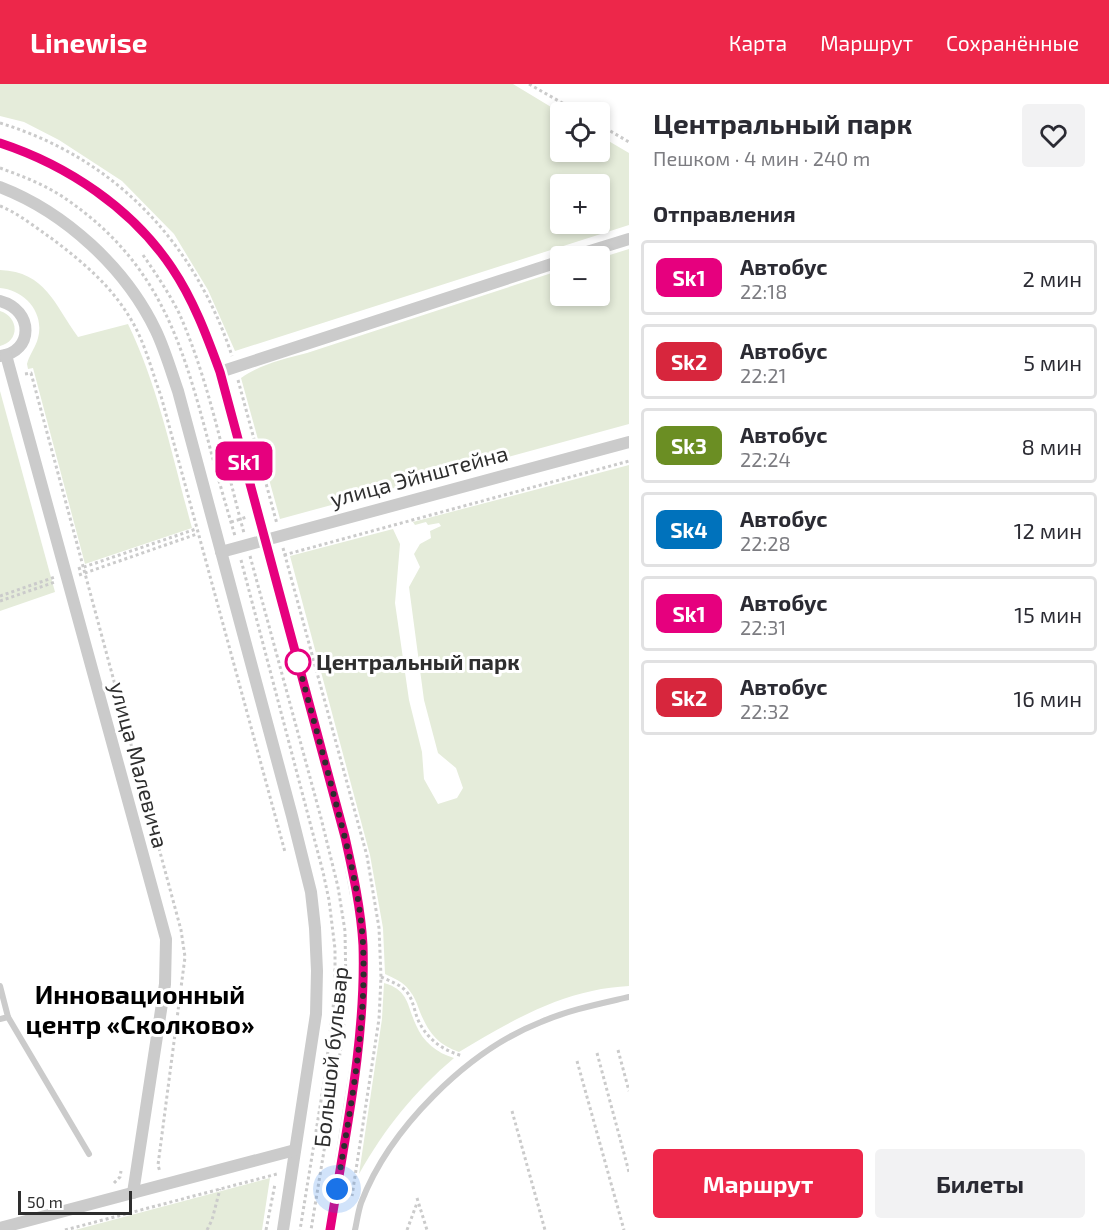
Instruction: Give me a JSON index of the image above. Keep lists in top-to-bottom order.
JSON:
{
  "streets": {
    "street": ["улица Эйнштейна", "улица Малевича", "Большой бульвар"]
  },
  "crossings": [
    ["улица Эйнштейна", "Большой бульвар"]
  ],
  "districts": ["Инновационный центр «Сколково»"],
  "places": ["Центральный парк"],
  "lines": ["bus line Sk1"],
  "scale_bar": "50 m",
  "page": {
    "header": "Linewise",
    "nav": ["Карта", "Маршрут", "Сохранённые"],
    "on_map": "Sk1",
    "heading": [
      ["Центральный парк", "Пешком · 4 мин · 240 m"],
      "Отправления"
    ],
    "map_buttons": ["+", "−"],
    "list": [
      {
        "mark": "Sk1",
        "name": "Автобус",
        "note": "22:18",
        "value": "2 мин"
      },
      {
        "mark": "Sk2",
        "name": "Автобус",
        "note": "22:21",
        "value": "5 мин"
      },
      {
        "mark": "Sk3",
        "name": "Автобус",
        "note": "22:24",
        "value": "8 мин"
      },
      {
        "mark": "Sk4",
        "name": "Автобус",
        "note": "22:28",
        "value": "12 мин"
      },
      {
        "mark": "Sk1",
        "name": "Автобус",
        "note": "22:31",
        "value": "15 мин"
      },
      {
        "mark": "Sk2",
        "name": "Автобус",
        "note": "22:32",
        "value": "16 мин"
      }
    ],
    "buttons": ["Маршрут", "Билеты"],
    "scale": "50 m"
  }
}
